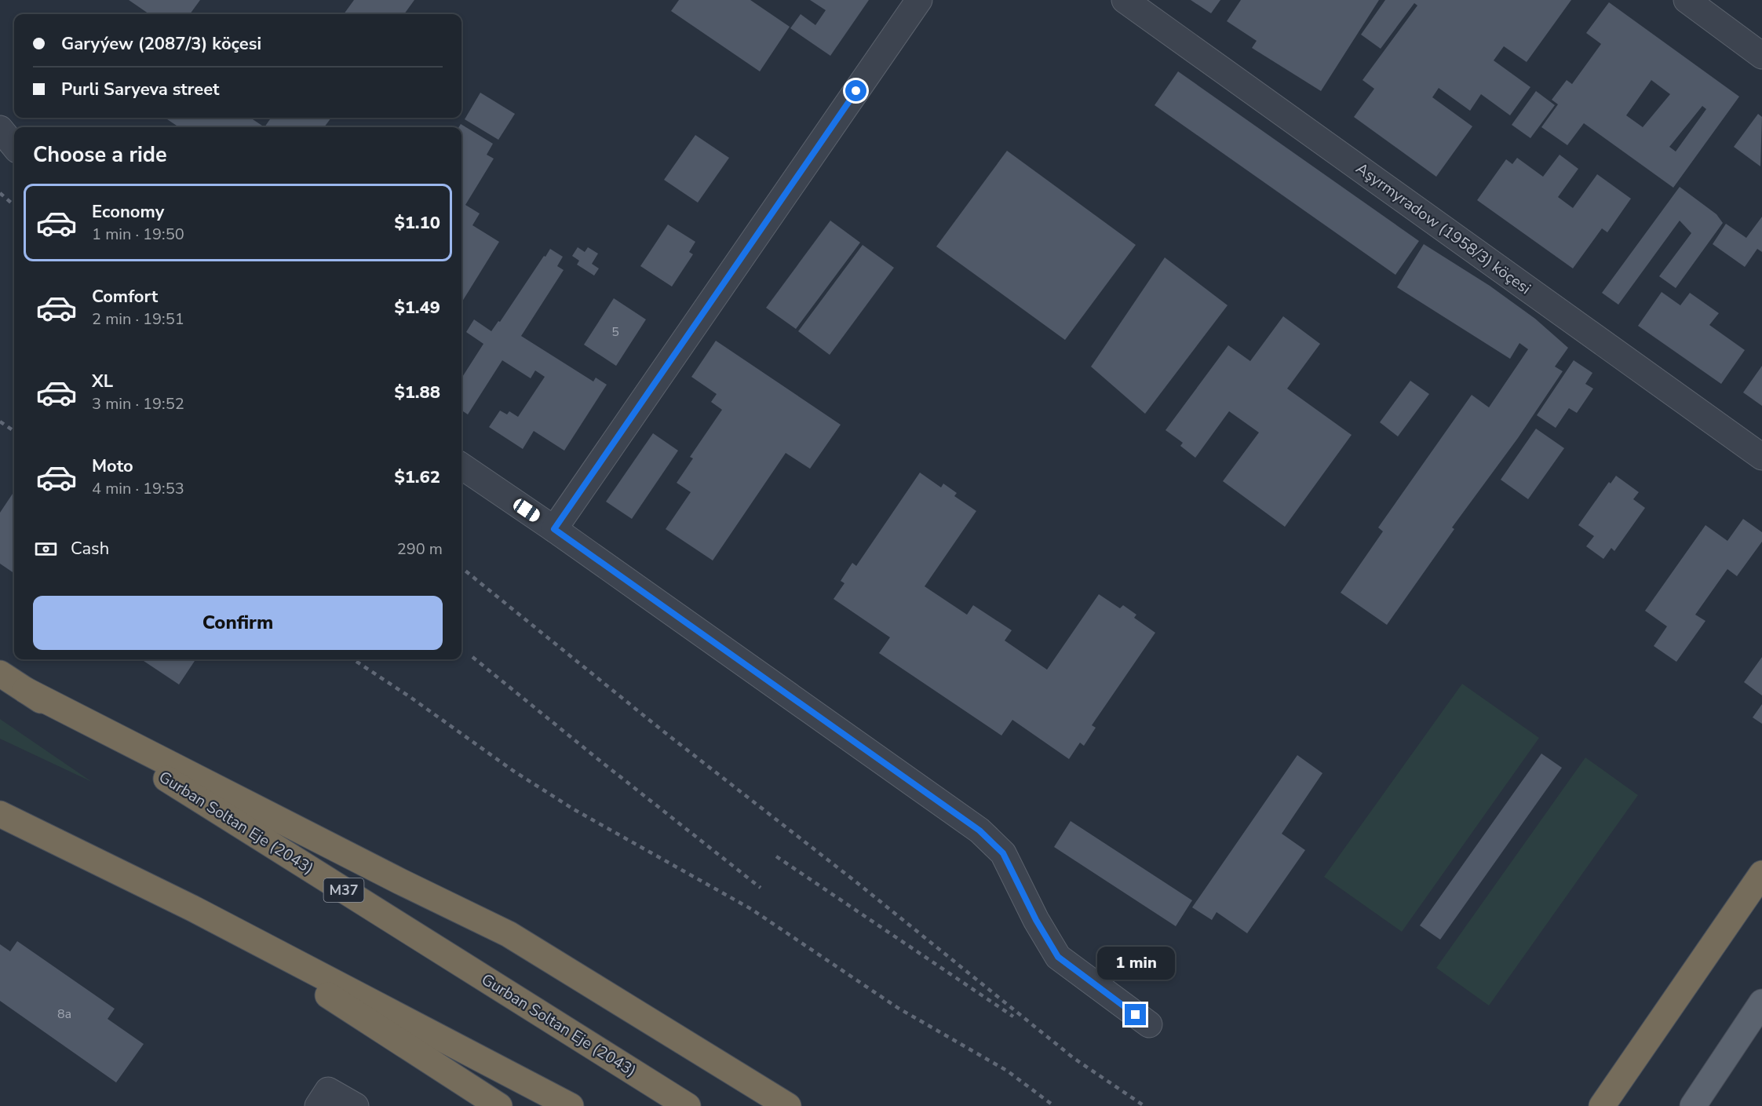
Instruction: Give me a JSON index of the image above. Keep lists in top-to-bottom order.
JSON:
{
  "streets": {
    "highway": ["Gurban Soltan Eje (2043)", "M37"],
    "street": ["Aşyrmyradow (1958/3) köçesi"]
  },
  "house_numbers": ["5", "8а"],
  "page": {
    "banner": ["Garyýew (2087/3) köçesi", "Purli Saryeva street"],
    "heading": "Choose a ride",
    "list": [
      {
        "name": "Economy",
        "note": "1 min · 19:50",
        "value": "$1.10"
      },
      {
        "name": "Comfort",
        "note": "2 min · 19:51",
        "value": "$1.49"
      },
      {
        "name": "XL",
        "note": "3 min · 19:52",
        "value": "$1.88"
      },
      {
        "name": "Moto",
        "note": "4 min · 19:53",
        "value": "$1.62"
      }
    ],
    "pay": ["Cash", "290 m"],
    "buttons": "Confirm",
    "bubble": "1 min"
  }
}
